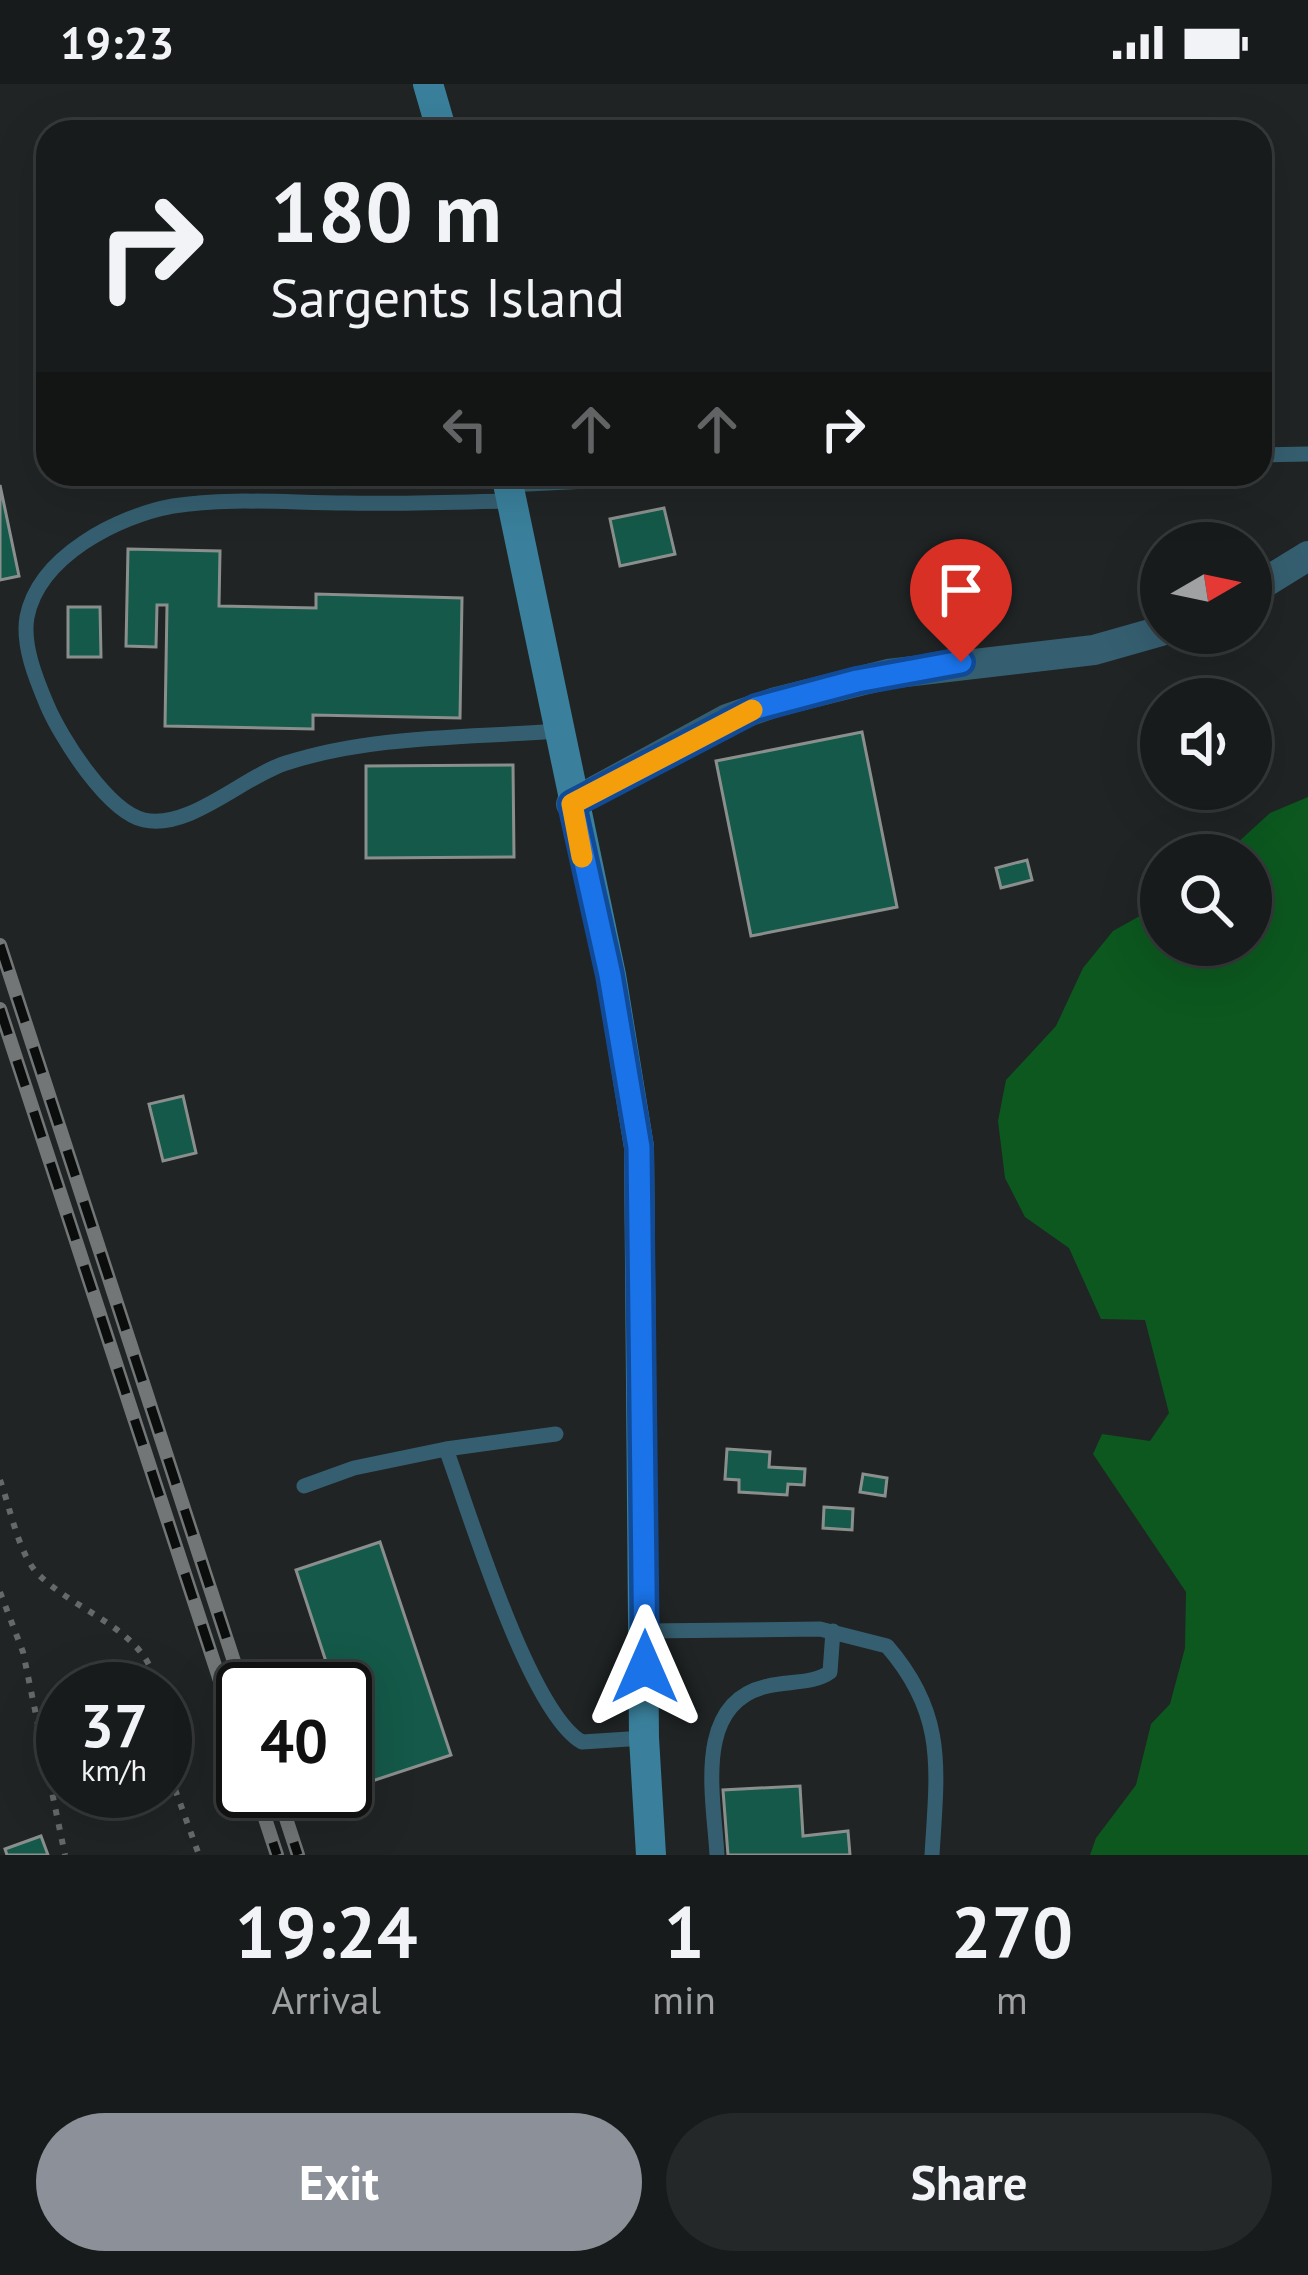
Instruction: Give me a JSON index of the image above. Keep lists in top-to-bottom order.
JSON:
{
  "north": "right",
  "page": {
    "status": "19:23",
    "turn": ["180 m", "Sargents Island"],
    "speed": "37 km/h",
    "limit": "40",
    "eta": [
      "19:24",
      "Arrival",
      "1",
      "min",
      "270",
      "m"
    ],
    "buttons": ["Exit", "Share"]
  }
}
